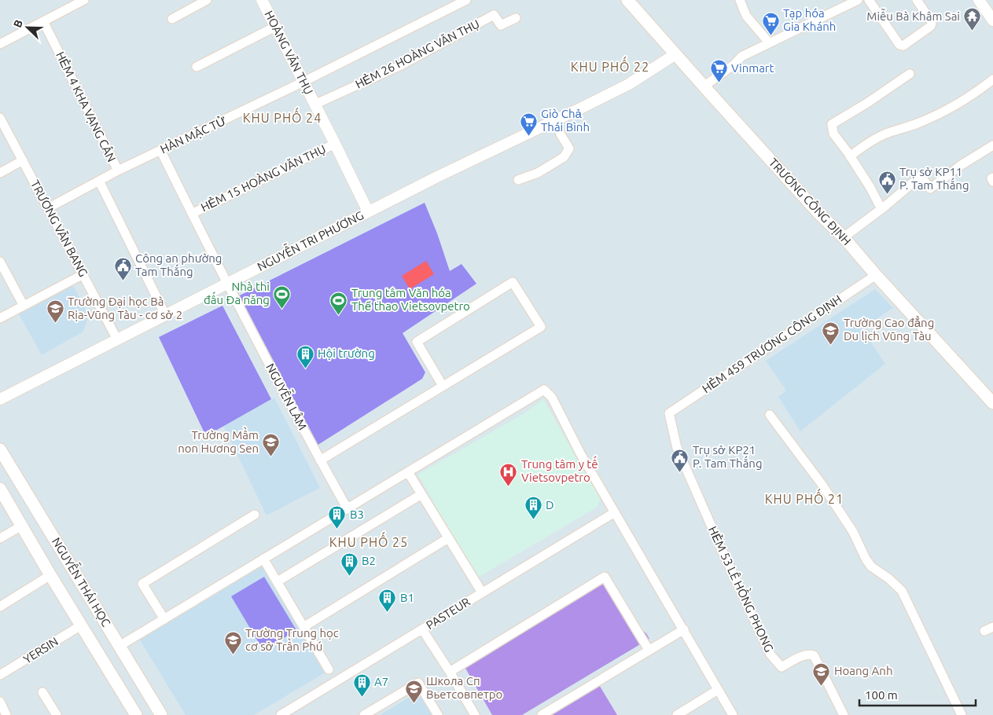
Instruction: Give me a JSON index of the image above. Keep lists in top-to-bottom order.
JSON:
{
  "streets": {
    "main road": ["TRƯƠNG CÔNG ĐỊNH", "NGUYỄN THÁI HỌC"],
    "street": [
      "HOÀNG VĂN THỤ",
      "HẺM 26 HOÀNG VĂN THỤ",
      "HẺM 4 KHA VẠNG CÂN",
      "HÀN MẶC TỬ",
      "HẺM 15 HOÀNG VĂN THỤ",
      "TRƯƠNG VĂN BANG",
      "NGUYỄN TRI PHƯƠNG",
      "HẺM 459 TRƯƠNG CÔNG ĐỊNH",
      "NGUYỄN LÂM",
      "HẺM 53 LÊ HỒNG PHONG",
      "PASTEUR",
      "YERSIN"
    ]
  },
  "crossings": [
    ["HOÀNG VĂN THỤ", "HẺM 26 HOÀNG VĂN THỤ"],
    ["HOÀNG VĂN THỤ", "HÀN MẶC TỬ"],
    ["HOÀNG VĂN THỤ", "HẺM 15 HOÀNG VĂN THỤ"],
    ["HOÀNG VĂN THỤ", "NGUYỄN TRI PHƯƠNG"],
    ["HẺM 4 KHA VẠNG CÂN", "HÀN MẶC TỬ"],
    ["HÀN MẶC TỬ", "TRƯƠNG VĂN BANG"],
    ["HÀN MẶC TỬ", "NGUYỄN LÂM"],
    ["HẺM 15 HOÀNG VĂN THỤ", "NGUYỄN LÂM"],
    ["TRƯƠNG CÔNG ĐỊNH", "NGUYỄN TRI PHƯƠNG"],
    ["TRƯƠNG CÔNG ĐỊNH", "HẺM 459 TRƯƠNG CÔNG ĐỊNH"],
    ["TRƯƠNG VĂN BANG", "NGUYỄN TRI PHƯƠNG"],
    ["NGUYỄN TRI PHƯƠNG", "NGUYỄN LÂM"],
    ["HẺM 459 TRƯƠNG CÔNG ĐỊNH", "HẺM 53 LÊ HỒNG PHONG"],
    ["NGUYỄN THÁI HỌC", "YERSIN"]
  ],
  "districts": [
    "KHU PHỐ 22",
    "KHU PHỐ 24",
    "KHU PHỐ 21",
    "KHU PHỐ 25"
  ],
  "places": {
    "temple": ["Miễu Bà Khâm Sai"],
    "supermarket": ["Tạp hóa Gia Khánh", "Vinmart", "Giò Chả Thái Bình"],
    "public building": ["Trụ sở KP11 P. Tam Thắng", "Công an phường Tam Thắng", "Trụ sở KP21 P. Tam Thắng"],
    "sports": ["Nhà thi đấu Đa năng", "Trung tâm Văn hóa Thể thao Vietsovpetro"],
    "school or university": [
      "Trường Đại học Bà Rịa-Vũng Tàu - cơ sở 2",
      "Trường Cao đẳng Du lịch Vũng Tàu",
      "Trường Mầm non Hương Sen",
      "Trường Trung học cơ sở Trần Phú",
      "Hoang Anh",
      "Школа Сп Вьетсовпетро"
    ],
    "building": [
      "Hội trường",
      "D",
      "B3",
      "B2",
      "B1",
      "A7"
    ],
    "hospital": ["Trung tâm y tế Vietsovpetro"]
  },
  "scale_bar": "100 m",
  "north": "top left"
}
